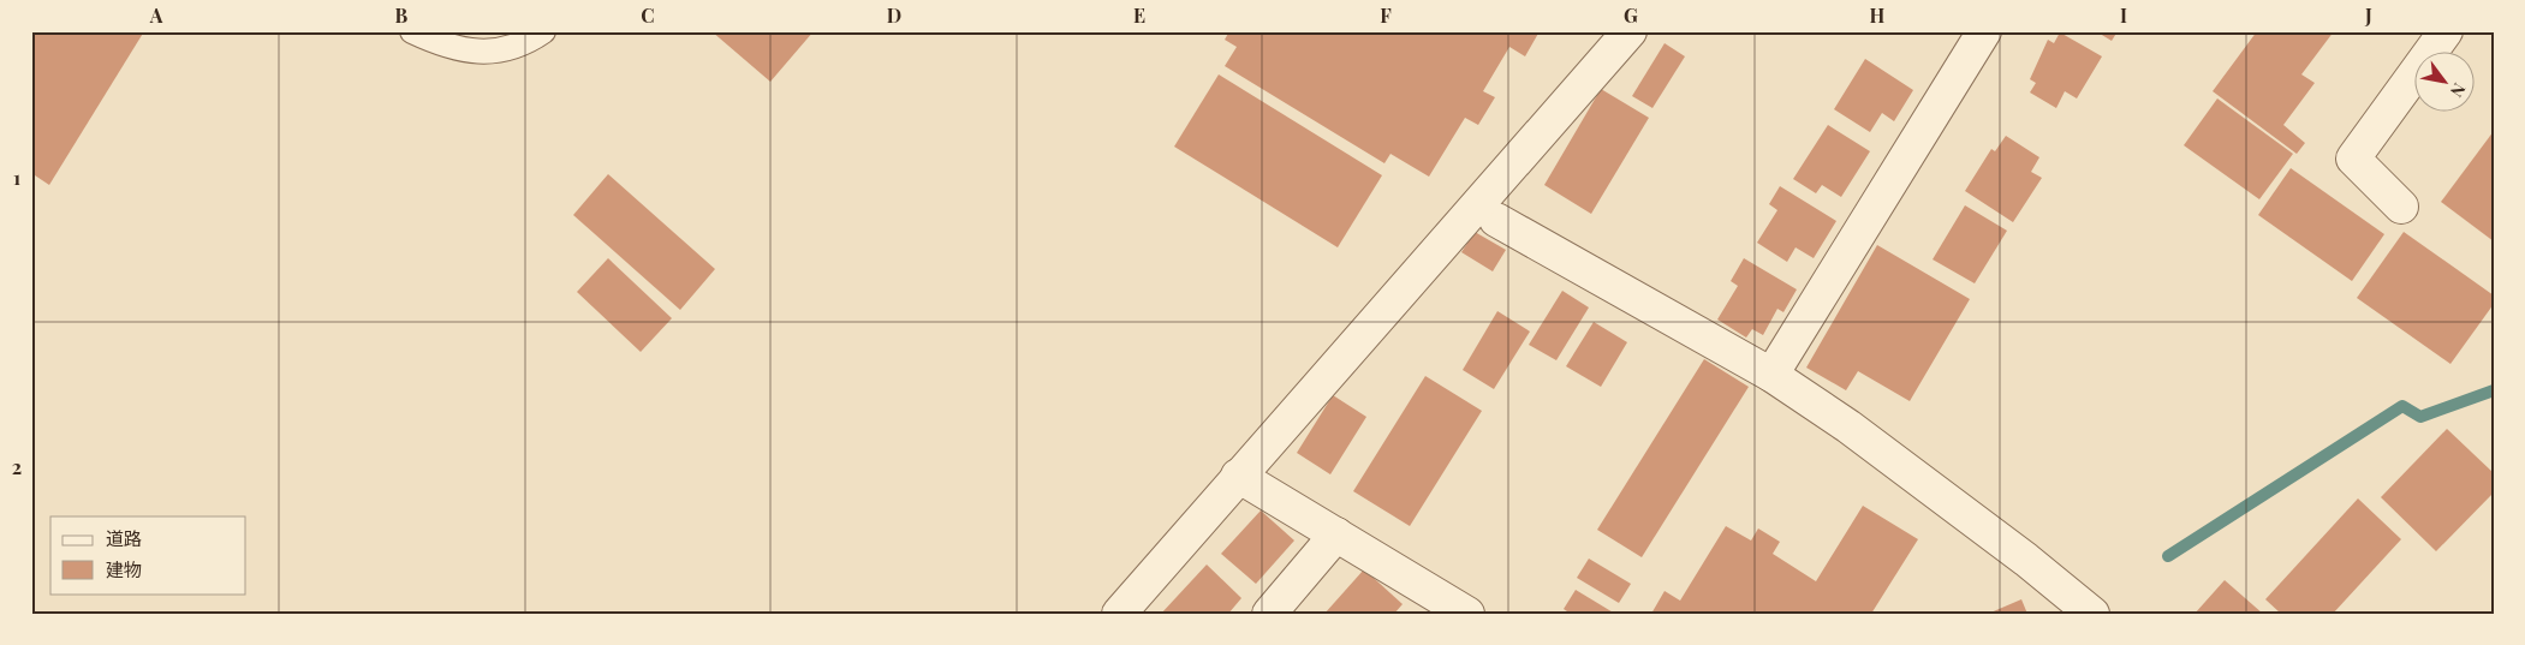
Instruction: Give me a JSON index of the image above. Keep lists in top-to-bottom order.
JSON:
{
  "legend": ["道路", "建物"],
  "north": "bottom right",
  "grid": {
    "columns": [
      "A",
      "B",
      "C",
      "D",
      "E",
      "F",
      "G",
      "H",
      "I",
      "J"
    ],
    "rows": ["1", "2"]
  }
}
